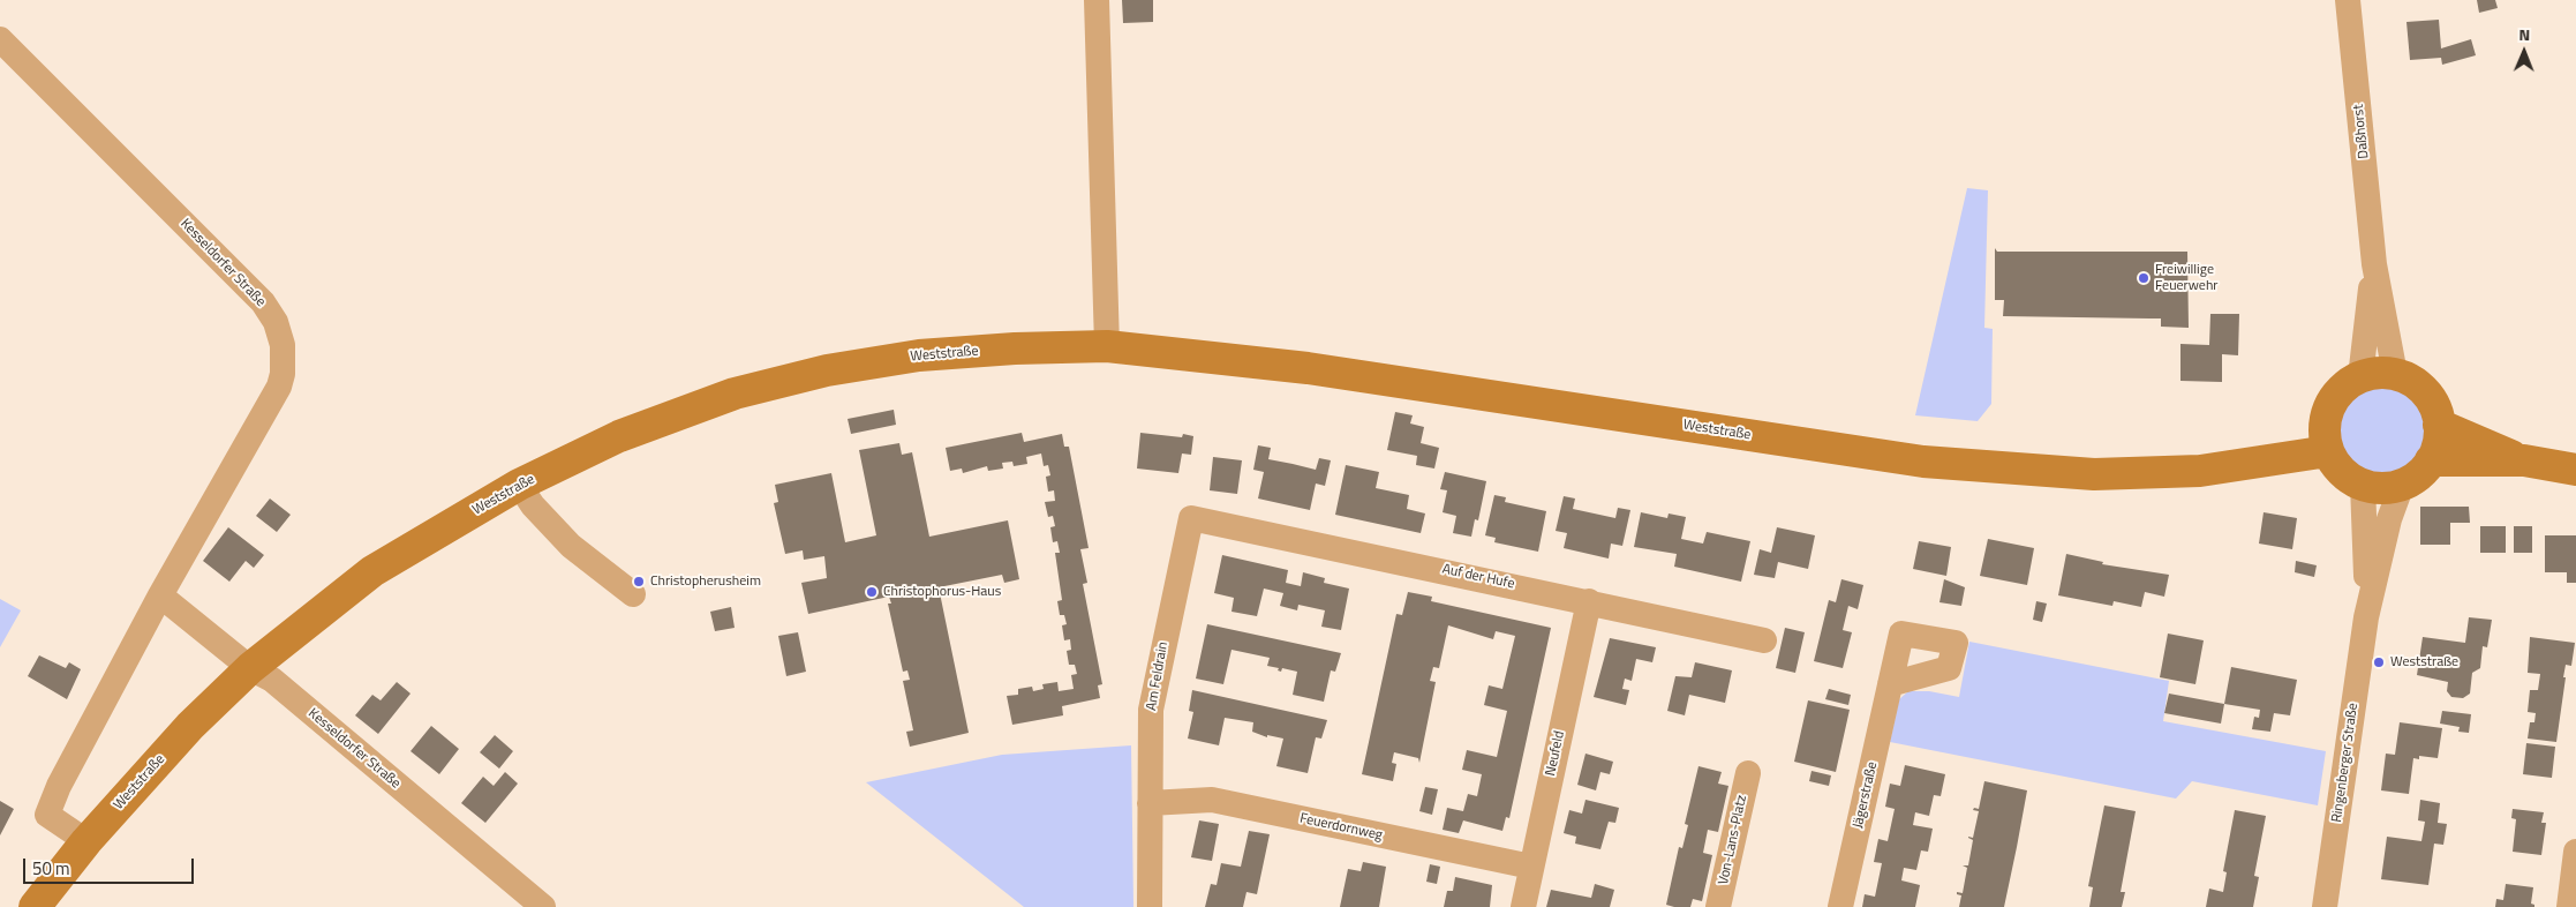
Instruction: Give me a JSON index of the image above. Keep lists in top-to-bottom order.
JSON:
{
  "streets": {
    "main road": ["Weststraße"],
    "street": [
      "Daßhorst",
      "Kesseldorfer Straße",
      "Auf der Hufe",
      "Am Feldrain",
      "Neufeld",
      "Ringenberger Straße",
      "Jägerstraße",
      "Feuerdornweg",
      "Von-Lans-Platz"
    ]
  },
  "crossings": [
    ["Daßhorst", "Weststraße"],
    ["Daßhorst", "Ringenberger Straße"],
    ["Kesseldorfer Straße", "Weststraße"],
    ["Weststraße", "Ringenberger Straße"],
    ["Auf der Hufe", "Am Feldrain"],
    ["Auf der Hufe", "Neufeld"],
    ["Am Feldrain", "Feuerdornweg"],
    ["Neufeld", "Feuerdornweg"]
  ],
  "places": [
    "Freiwillige Feuerwehr",
    "Christopherusheim",
    "Christophorus-Haus",
    "Weststraße"
  ],
  "scale_bar": "50 m",
  "north": "top"
}
